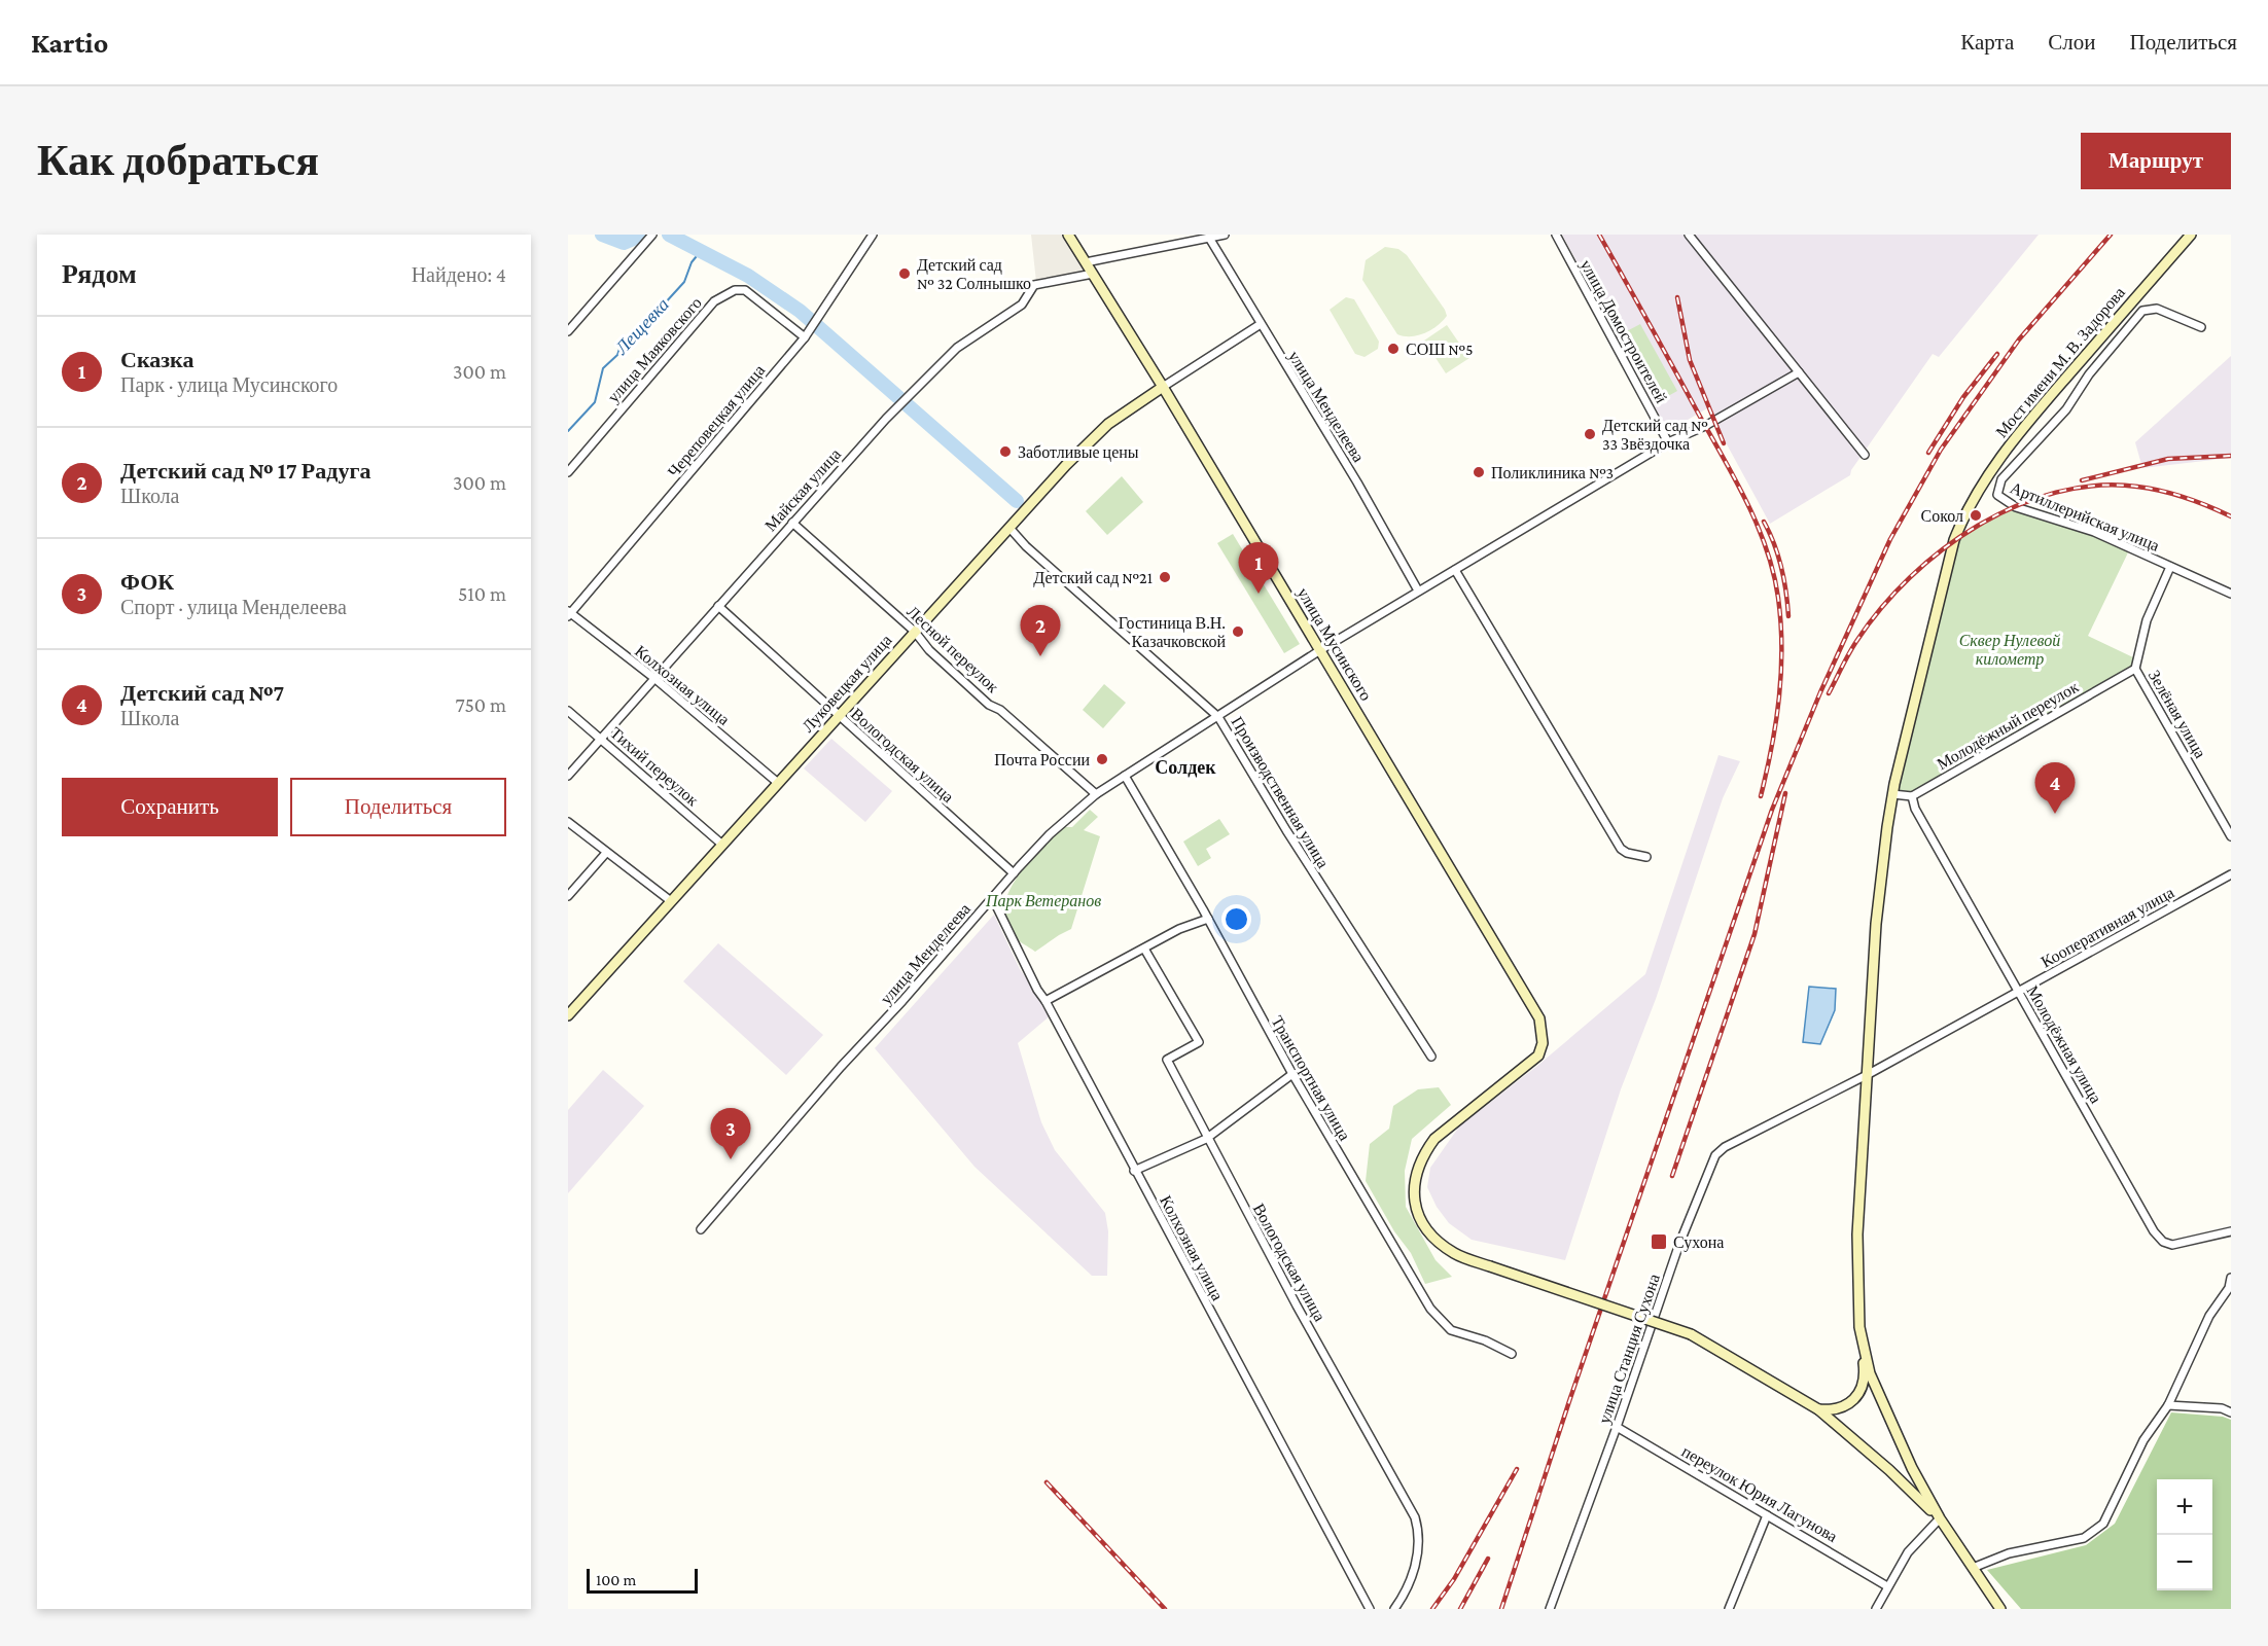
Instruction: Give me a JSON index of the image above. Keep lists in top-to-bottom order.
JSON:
{
  "streets": {
    "street": [
      "улица Домостроителей",
      "улица Маяковского",
      "Мост имени М. В. Задорова",
      "улица Менделеева",
      "Череповецкая улица",
      "Майская улица",
      "Артиллерийская улица",
      "улица Мусинского",
      "Лесной переулок",
      "Луковецкая улица",
      "Колхозная улица",
      "Зелёная улица",
      "Молодёжный переулок",
      "Вологодская улица",
      "Тихий переулок",
      "Производственная улица",
      "Кооперативная улица",
      "Молодёжная улица",
      "Транспортная улица",
      "улица Станция Сухона",
      "переулок Юрия Лагунова"
    ]
  },
  "crossings": [
    ["улица Домостроителей", "улица Менделеева"],
    ["улица Маяковского", "Череповецкая улица"],
    ["Мост имени М. В. Задорова", "Кооперативная улица"],
    ["Мост имени М. В. Задорова", "улица Станция Сухона"],
    ["улица Менделеева", "улица Мусинского"],
    ["улица Менделеева", "Лесной переулок"],
    ["улица Менделеева", "Колхозная улица"],
    ["улица Менделеева", "Вологодская улица"],
    ["улица Менделеева", "Производственная улица"],
    ["улица Менделеева", "Транспортная улица"],
    ["Череповецкая улица", "Колхозная улица"],
    ["Майская улица", "улица Мусинского"],
    ["Майская улица", "Лесной переулок"],
    ["Майская улица", "Колхозная улица"],
    ["Майская улица", "Вологодская улица"],
    ["Майская улица", "Тихий переулок"],
    ["Артиллерийская улица", "Зелёная улица"],
    ["улица Мусинского", "Луковецкая улица"],
    ["Лесной переулок", "Луковецкая улица"],
    ["Луковецкая улица", "Колхозная улица"],
    ["Луковецкая улица", "Вологодская улица"],
    ["Луковецкая улица", "Тихий переулок"],
    ["Луковецкая улица", "Производственная улица"],
    ["Зелёная улица", "Молодёжный переулок"],
    ["Молодёжный переулок", "Молодёжная улица"],
    ["Кооперативная улица", "Молодёжная улица"],
    ["Кооперативная улица", "улица Станция Сухона"],
    ["улица Станция Сухона", "переулок Юрия Лагунова"]
  ],
  "districts": ["Солдек"],
  "water": ["Лещевка"],
  "parks": ["Сквер Нулевой километр", "Парк Ветеранов"],
  "places": {
    "other": [
      "Детский сад № 32 Солнышко",
      "СОШ №5",
      "Детский сад № 33 Звёздочка",
      "Заботливые цены",
      "Поликлиника №3",
      "Сокол",
      "Детский сад №21",
      "Гостиница В.Н. Казачковской",
      "Почта России"
    ],
    "transit": ["Сухона"]
  },
  "scale_bar": "100 m",
  "page": {
    "header": "Kartio",
    "nav": ["Карта", "Слои", "Поделиться"],
    "buttons": [
      "Маршрут",
      ["Сохранить", "Поделиться"]
    ],
    "title": "Как добраться",
    "heading": ["Рядом", "Найдено: 4"],
    "list": [
      {
        "mark": "1",
        "name": "Сказка",
        "note": "Парк · улица Мусинского",
        "value": "300 m"
      },
      {
        "mark": "2",
        "name": "Детский сад № 17 Радуга",
        "note": "Школа",
        "value": "300 m"
      },
      {
        "mark": "3",
        "name": "ФОК",
        "note": "Спорт · улица Менделеева",
        "value": "510 m"
      },
      {
        "mark": "4",
        "name": "Детский сад №7",
        "note": "Школа",
        "value": "750 m"
      }
    ],
    "pins": [
      "1",
      "2",
      "4",
      "3"
    ],
    "map_buttons": ["+", "−"],
    "scale": "100 m"
  }
}
